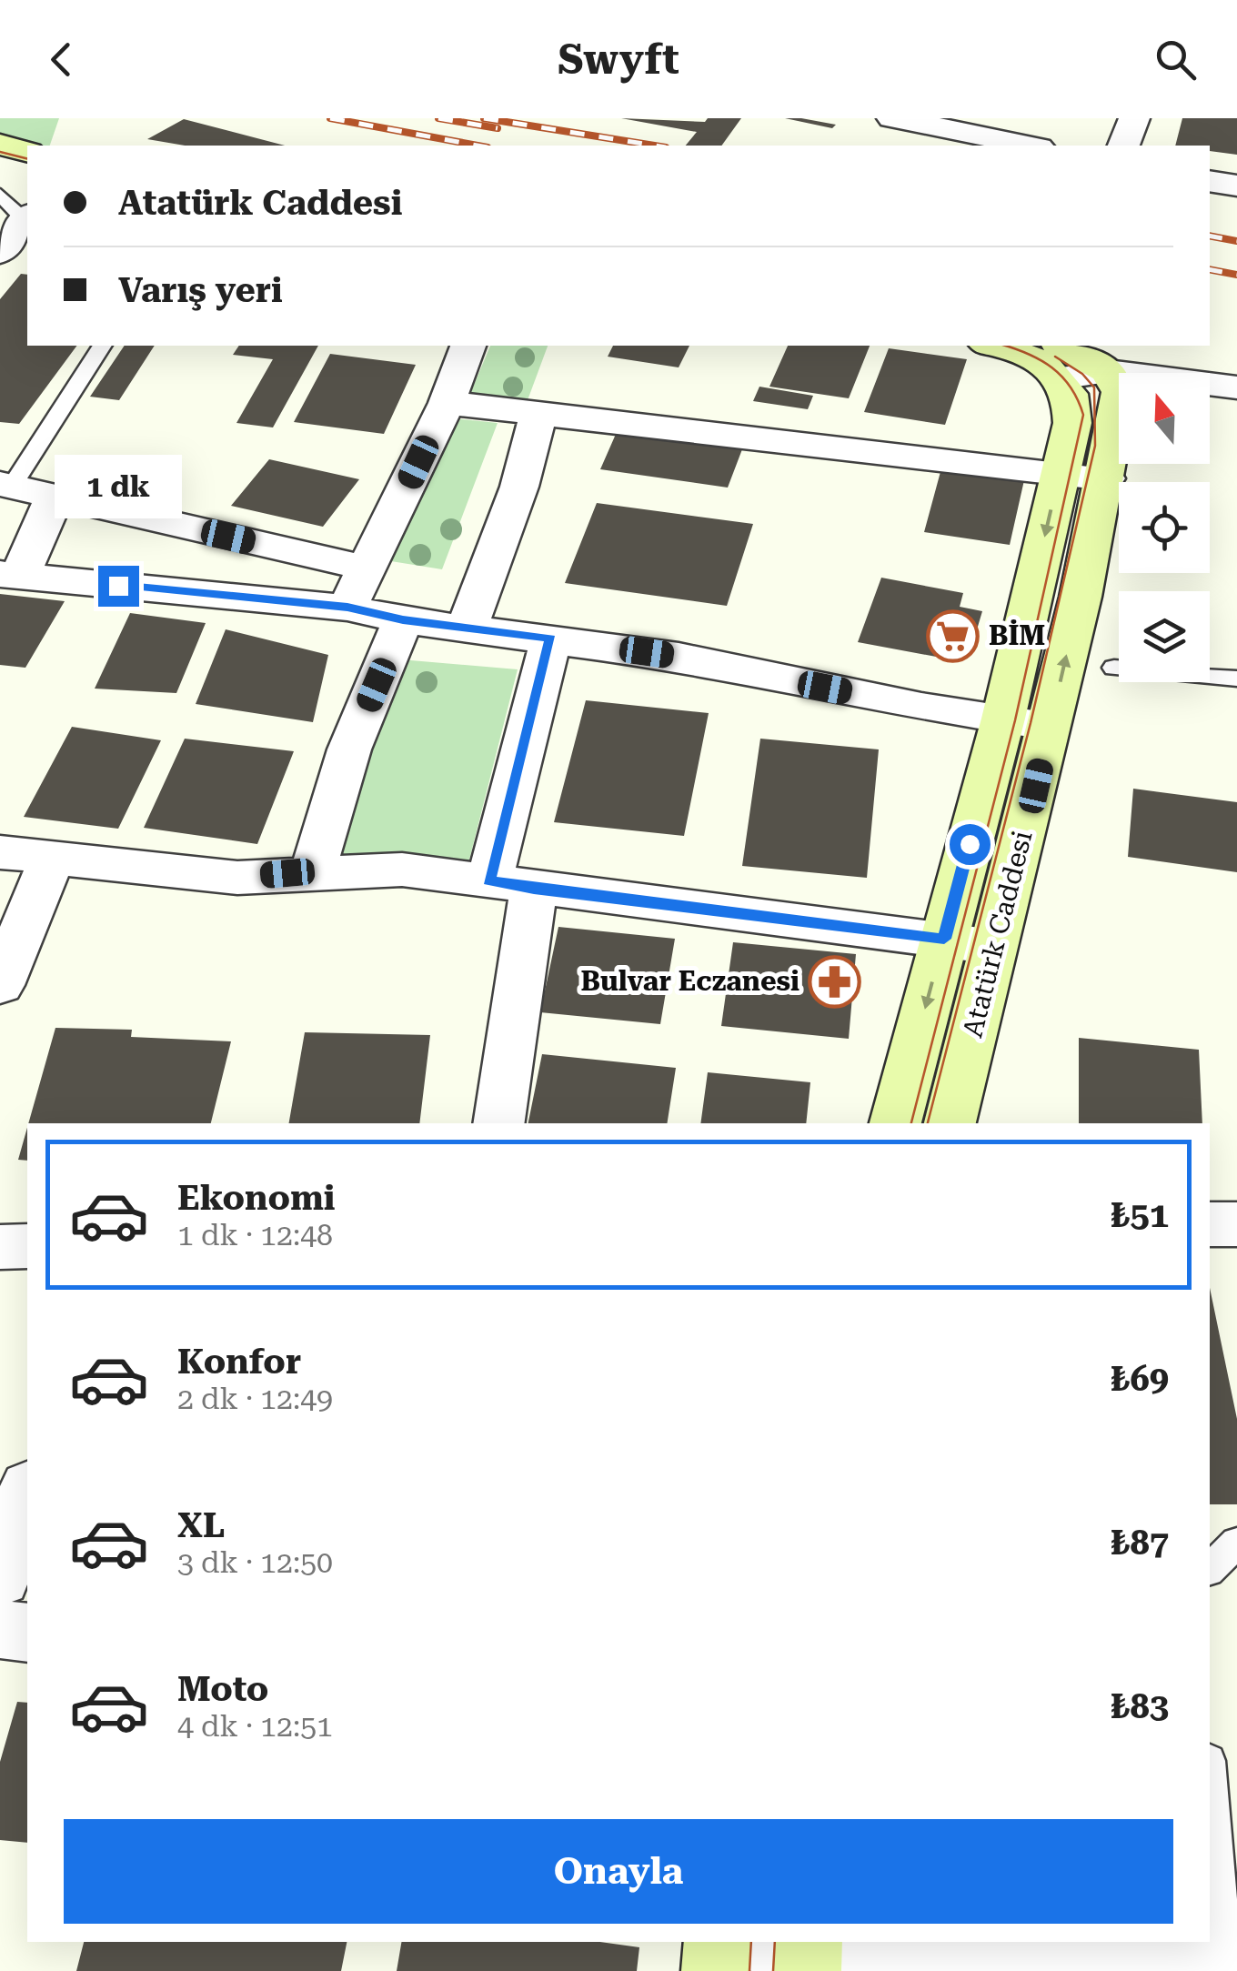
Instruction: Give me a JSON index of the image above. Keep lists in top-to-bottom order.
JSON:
{
  "streets": {
    "street": ["Atatürk Caddesi"]
  },
  "places": {
    "supermarket": ["BİM"],
    "pharmacy": ["Bulvar Eczanesi"]
  },
  "north": "top",
  "page": {
    "header": "Swyft",
    "banner": ["Atatürk Caddesi", "Varış yeri"],
    "bubble": "1 dk",
    "list": [
      {
        "name": "Ekonomi",
        "note": "1 dk · 12:48",
        "value": "₺51"
      },
      {
        "name": "Konfor",
        "note": "2 dk · 12:49",
        "value": "₺69"
      },
      {
        "name": "XL",
        "note": "3 dk · 12:50",
        "value": "₺87"
      },
      {
        "name": "Moto",
        "note": "4 dk · 12:51",
        "value": "₺83"
      }
    ],
    "buttons": "Onayla"
  }
}
